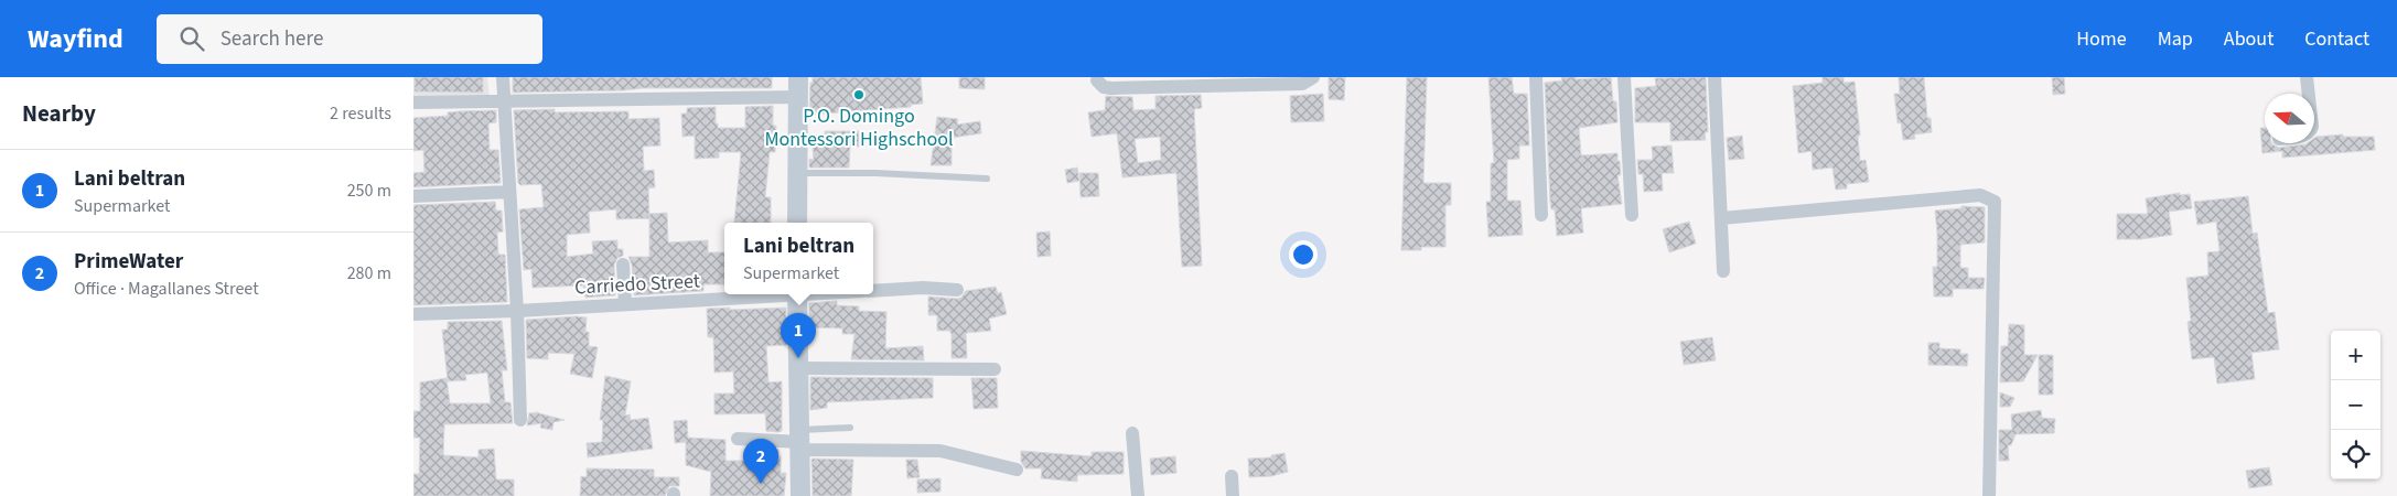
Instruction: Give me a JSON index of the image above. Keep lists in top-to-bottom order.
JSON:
{
  "streets": {
    "street": ["Carriedo Street"]
  },
  "places": ["P.O. Domingo Montessori Highschool"],
  "north": "left",
  "page": {
    "header": "Wayfind",
    "search": "Search here",
    "nav": [
      "Home",
      "Map",
      "About",
      "Contact"
    ],
    "heading": ["Nearby", "2 results"],
    "list": [
      {
        "mark": "1",
        "name": "Lani beltran",
        "note": "Supermarket",
        "value": "250 m"
      },
      {
        "mark": "2",
        "name": "PrimeWater",
        "note": "Office · Magallanes Street",
        "value": "280 m"
      }
    ],
    "popup": ["Lani beltran", "Supermarket"],
    "pins": ["1", "2"],
    "map_buttons": ["+", "−"]
  }
}
